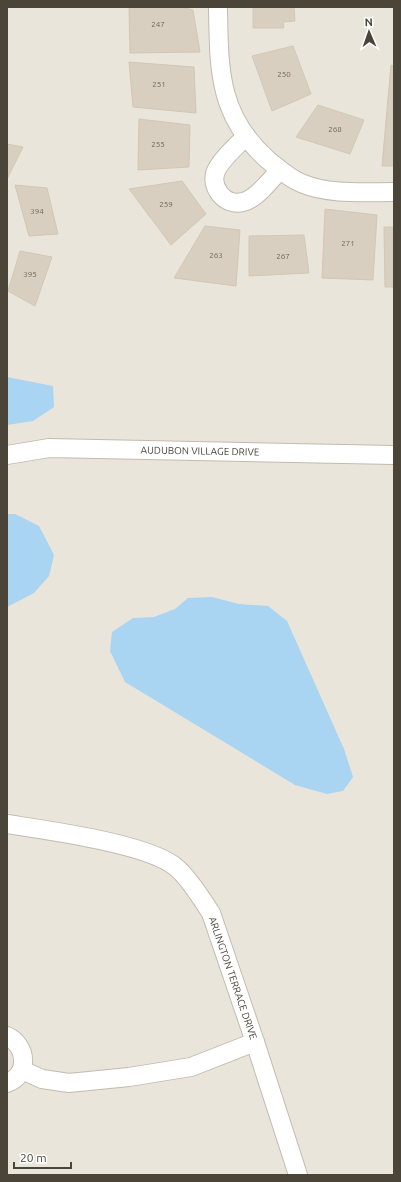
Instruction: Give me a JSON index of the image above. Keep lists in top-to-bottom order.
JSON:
{
  "streets": {
    "street": ["AUDUBON VILLAGE DRIVE", "ARLINGTON TERRACE DRIVE"]
  },
  "house_numbers": [
    "247",
    "250",
    "251",
    "268",
    "255",
    "259",
    "394",
    "271",
    "263",
    "267",
    "395"
  ],
  "scale_bar": "20 m",
  "north": "top"
}
